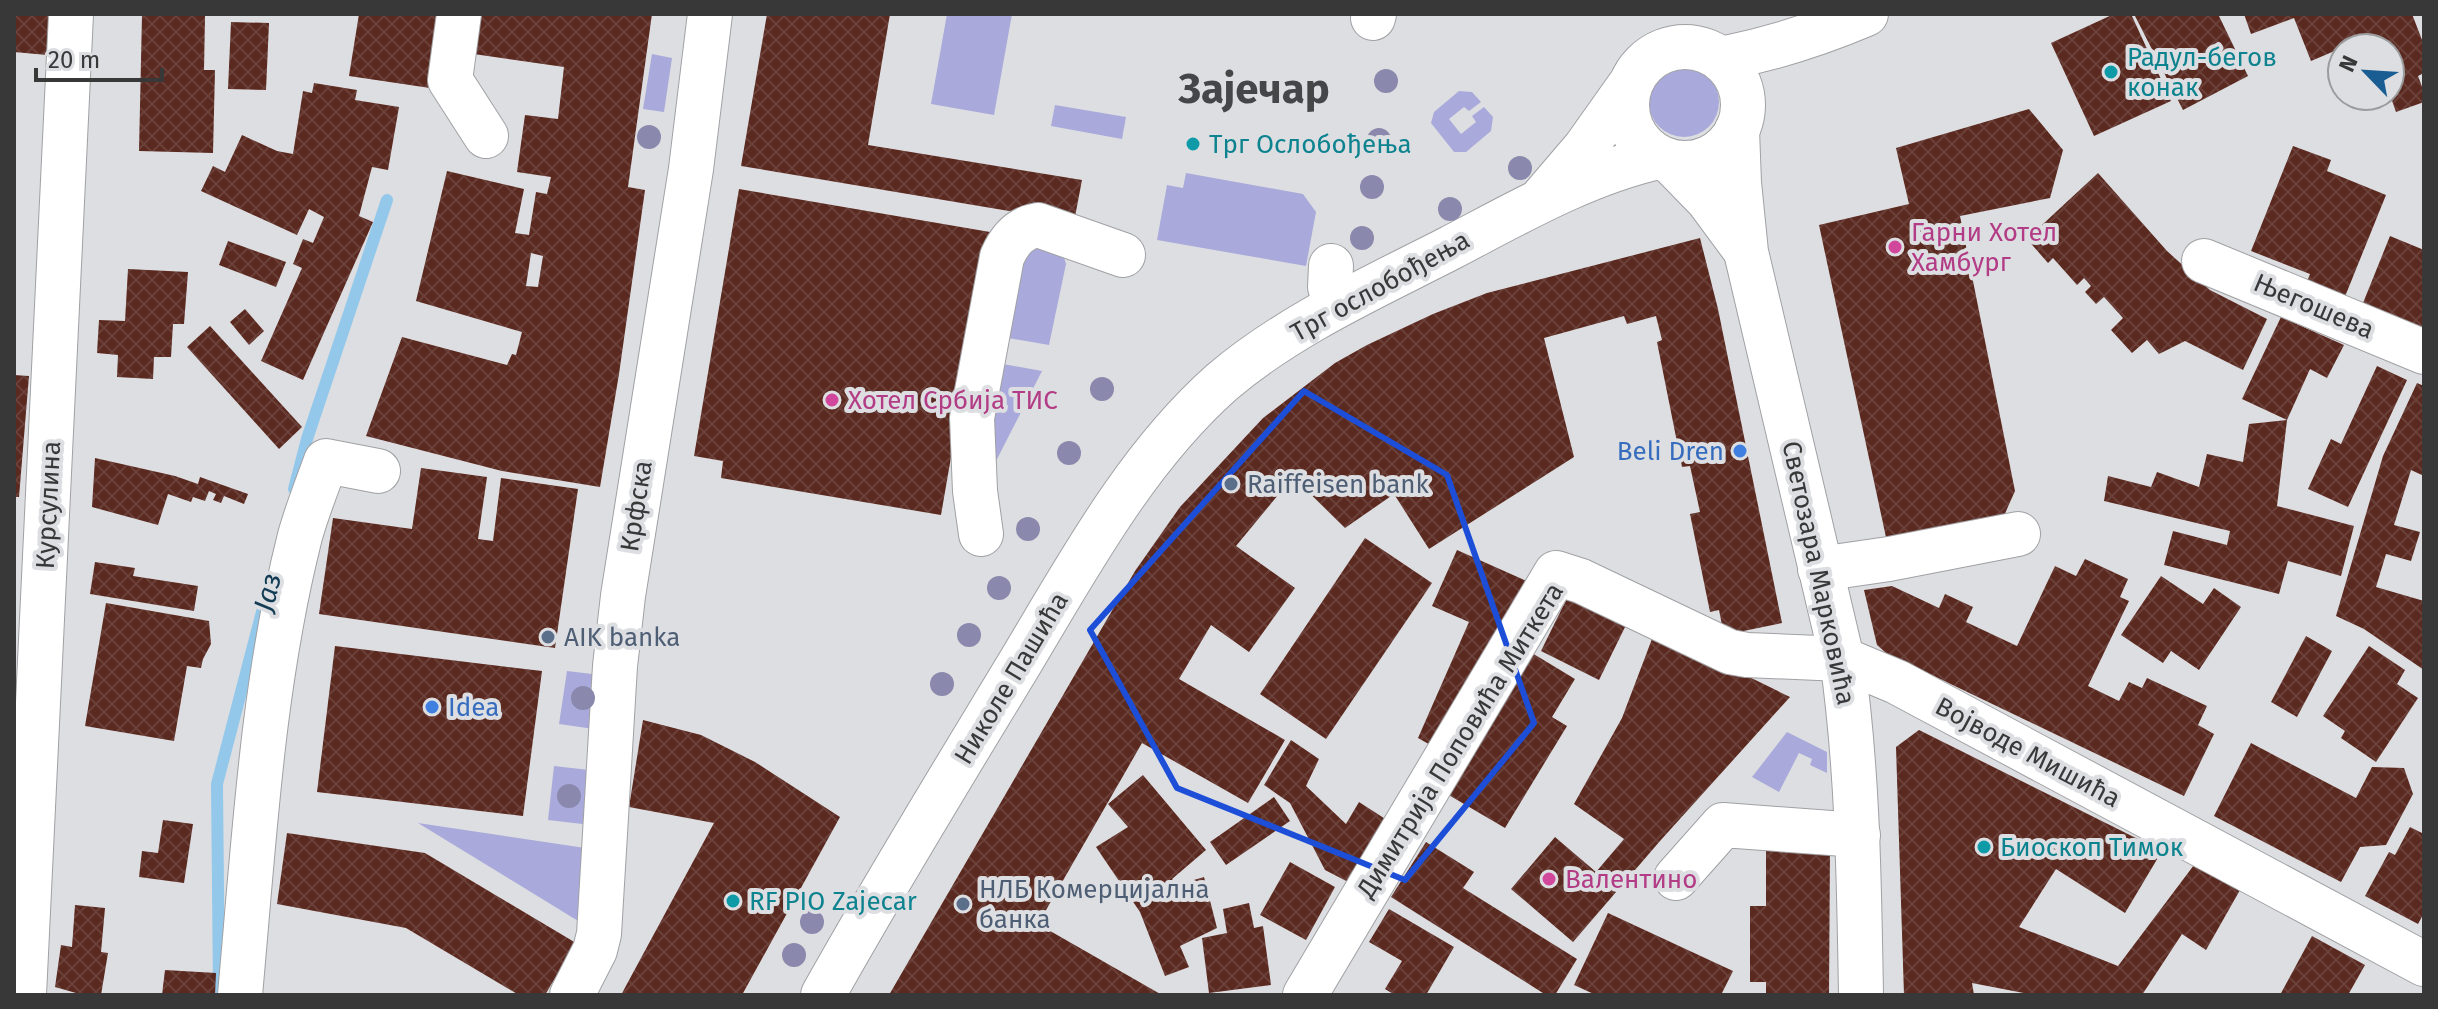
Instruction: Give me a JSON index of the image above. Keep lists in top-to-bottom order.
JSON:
{
  "streets": {
    "street": [
      "Трг ослобођења",
      "Његошева",
      "Курсулина",
      "Крфска",
      "Светозара Марковића",
      "Николе Пашића",
      "Димитрија Поповића Миткета",
      "Војводе Мишића"
    ]
  },
  "crossings": [
    ["Трг ослобођења", "Светозара Марковића"],
    ["Трг ослобођења", "Николе Пашића"],
    ["Светозара Марковића", "Димитрија Поповића Миткета"],
    ["Светозара Марковића", "Војводе Мишића"],
    ["Димитрија Поповића Миткета", "Војводе Мишића"]
  ],
  "districts": ["Зајечар"],
  "water": ["Јаз"],
  "places": [
    "Радул-бегов конак",
    "Трг Ослобођења",
    "Гарни Хотел Хамбург",
    "Хотел Србија ТИС",
    "Beli Dren",
    "Raiffeisen bank",
    "AIK banka",
    "Idea",
    "Биоскоп Тимок",
    "Валентино",
    "RF PIO Zajecar",
    "НЛБ Комерцијална банка"
  ],
  "scale_bar": "20 m",
  "north": "top left"
}
